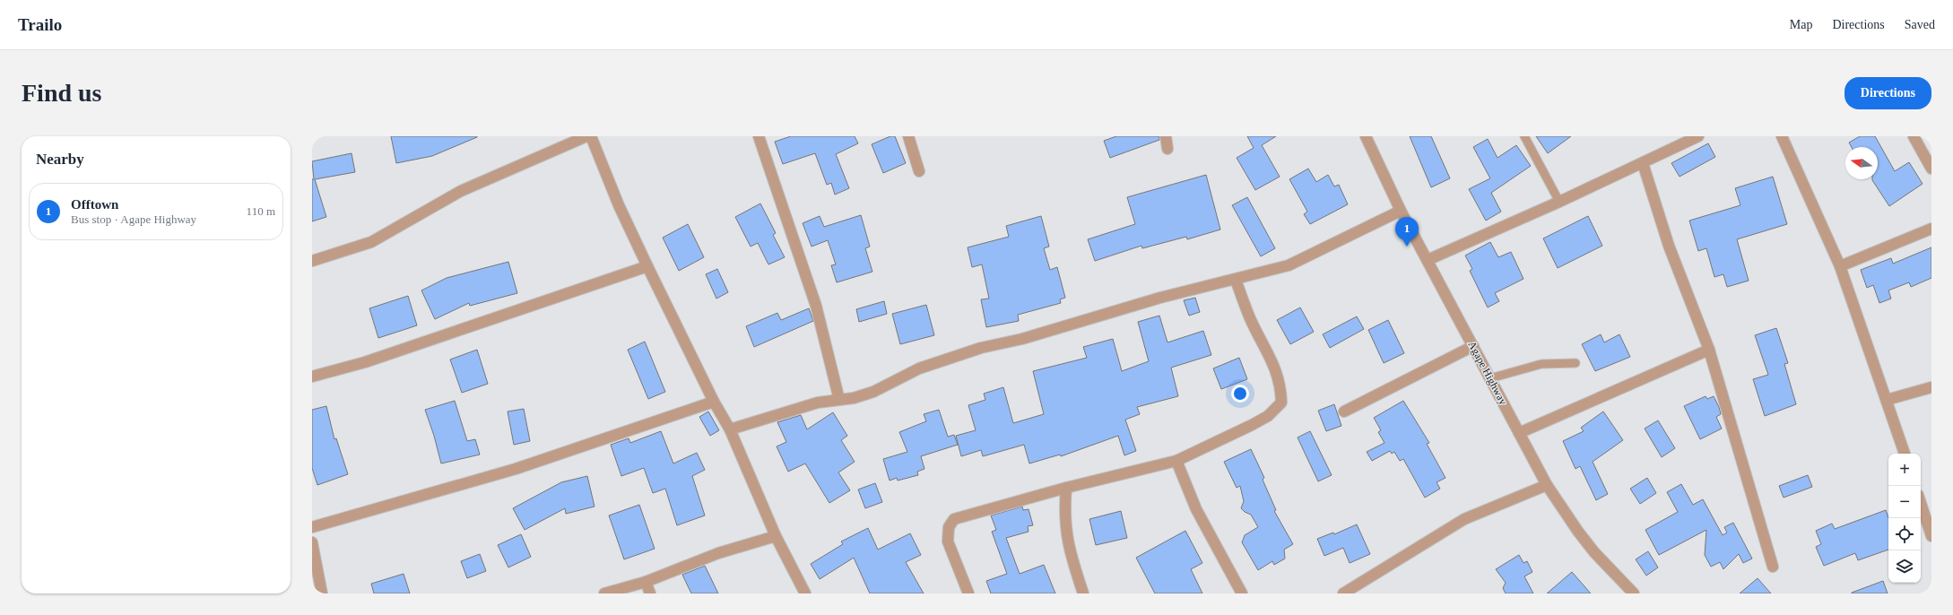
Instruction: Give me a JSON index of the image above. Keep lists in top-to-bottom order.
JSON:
{
  "streets": {
    "street": ["Agape Highway"]
  },
  "north": "left",
  "page": {
    "header": "Trailo",
    "nav": ["Map", "Directions", "Saved"],
    "buttons": "Directions",
    "title": "Find us",
    "heading": "Nearby",
    "list": [
      {
        "mark": "1",
        "name": "Offtown",
        "note": "Bus stop · Agape Highway",
        "value": "110 m"
      }
    ],
    "pins": "1",
    "map_buttons": ["+", "−"]
  }
}
